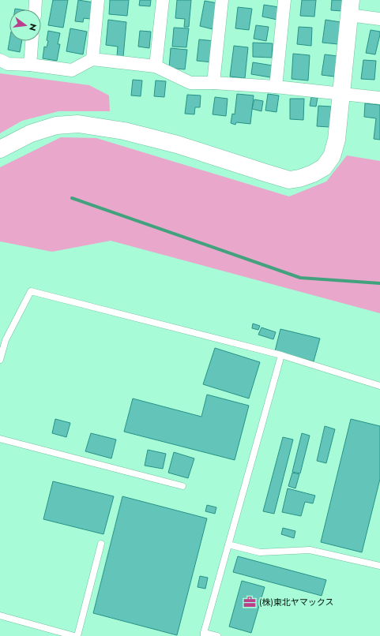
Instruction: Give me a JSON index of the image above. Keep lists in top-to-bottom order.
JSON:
{
  "places": {
    "office": ["(株)東北ヤマックス"]
  },
  "north": "right"
}
